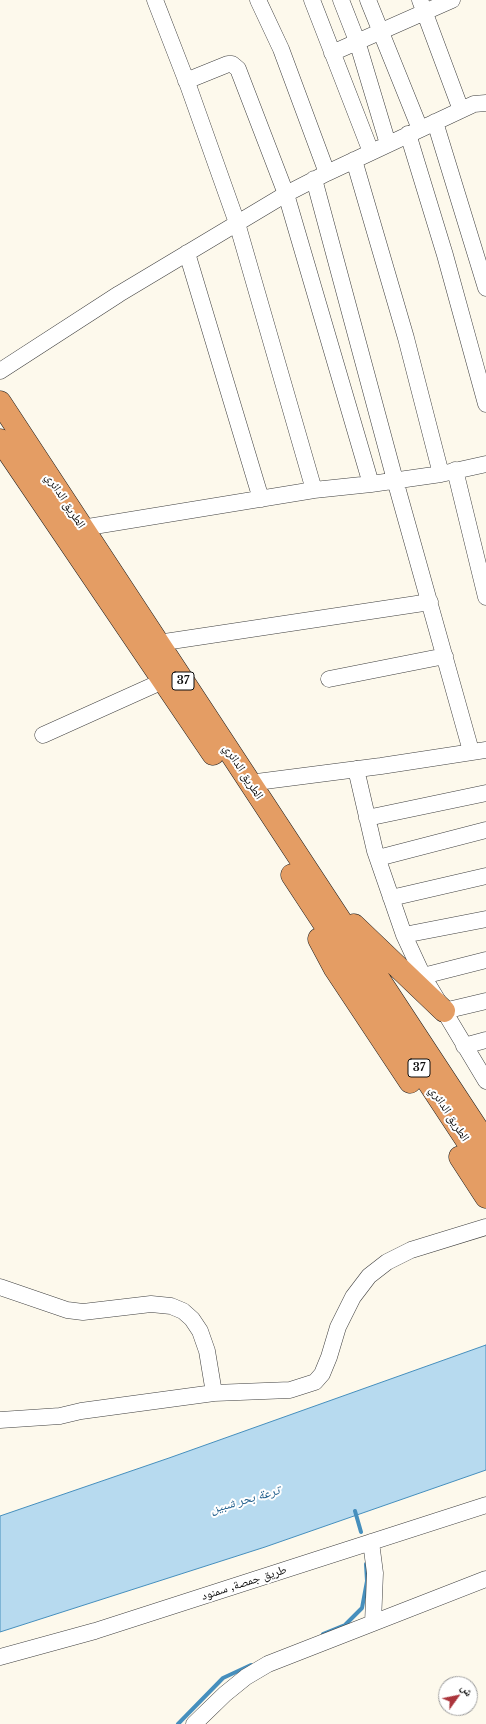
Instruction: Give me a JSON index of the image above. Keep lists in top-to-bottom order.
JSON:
{
  "streets": {
    "highway": ["الطريق الدائري", "37"],
    "street": ["طريق جمصة, سمنود"]
  },
  "water": ["ترعة بحر شبين"],
  "north": "top right"
}
